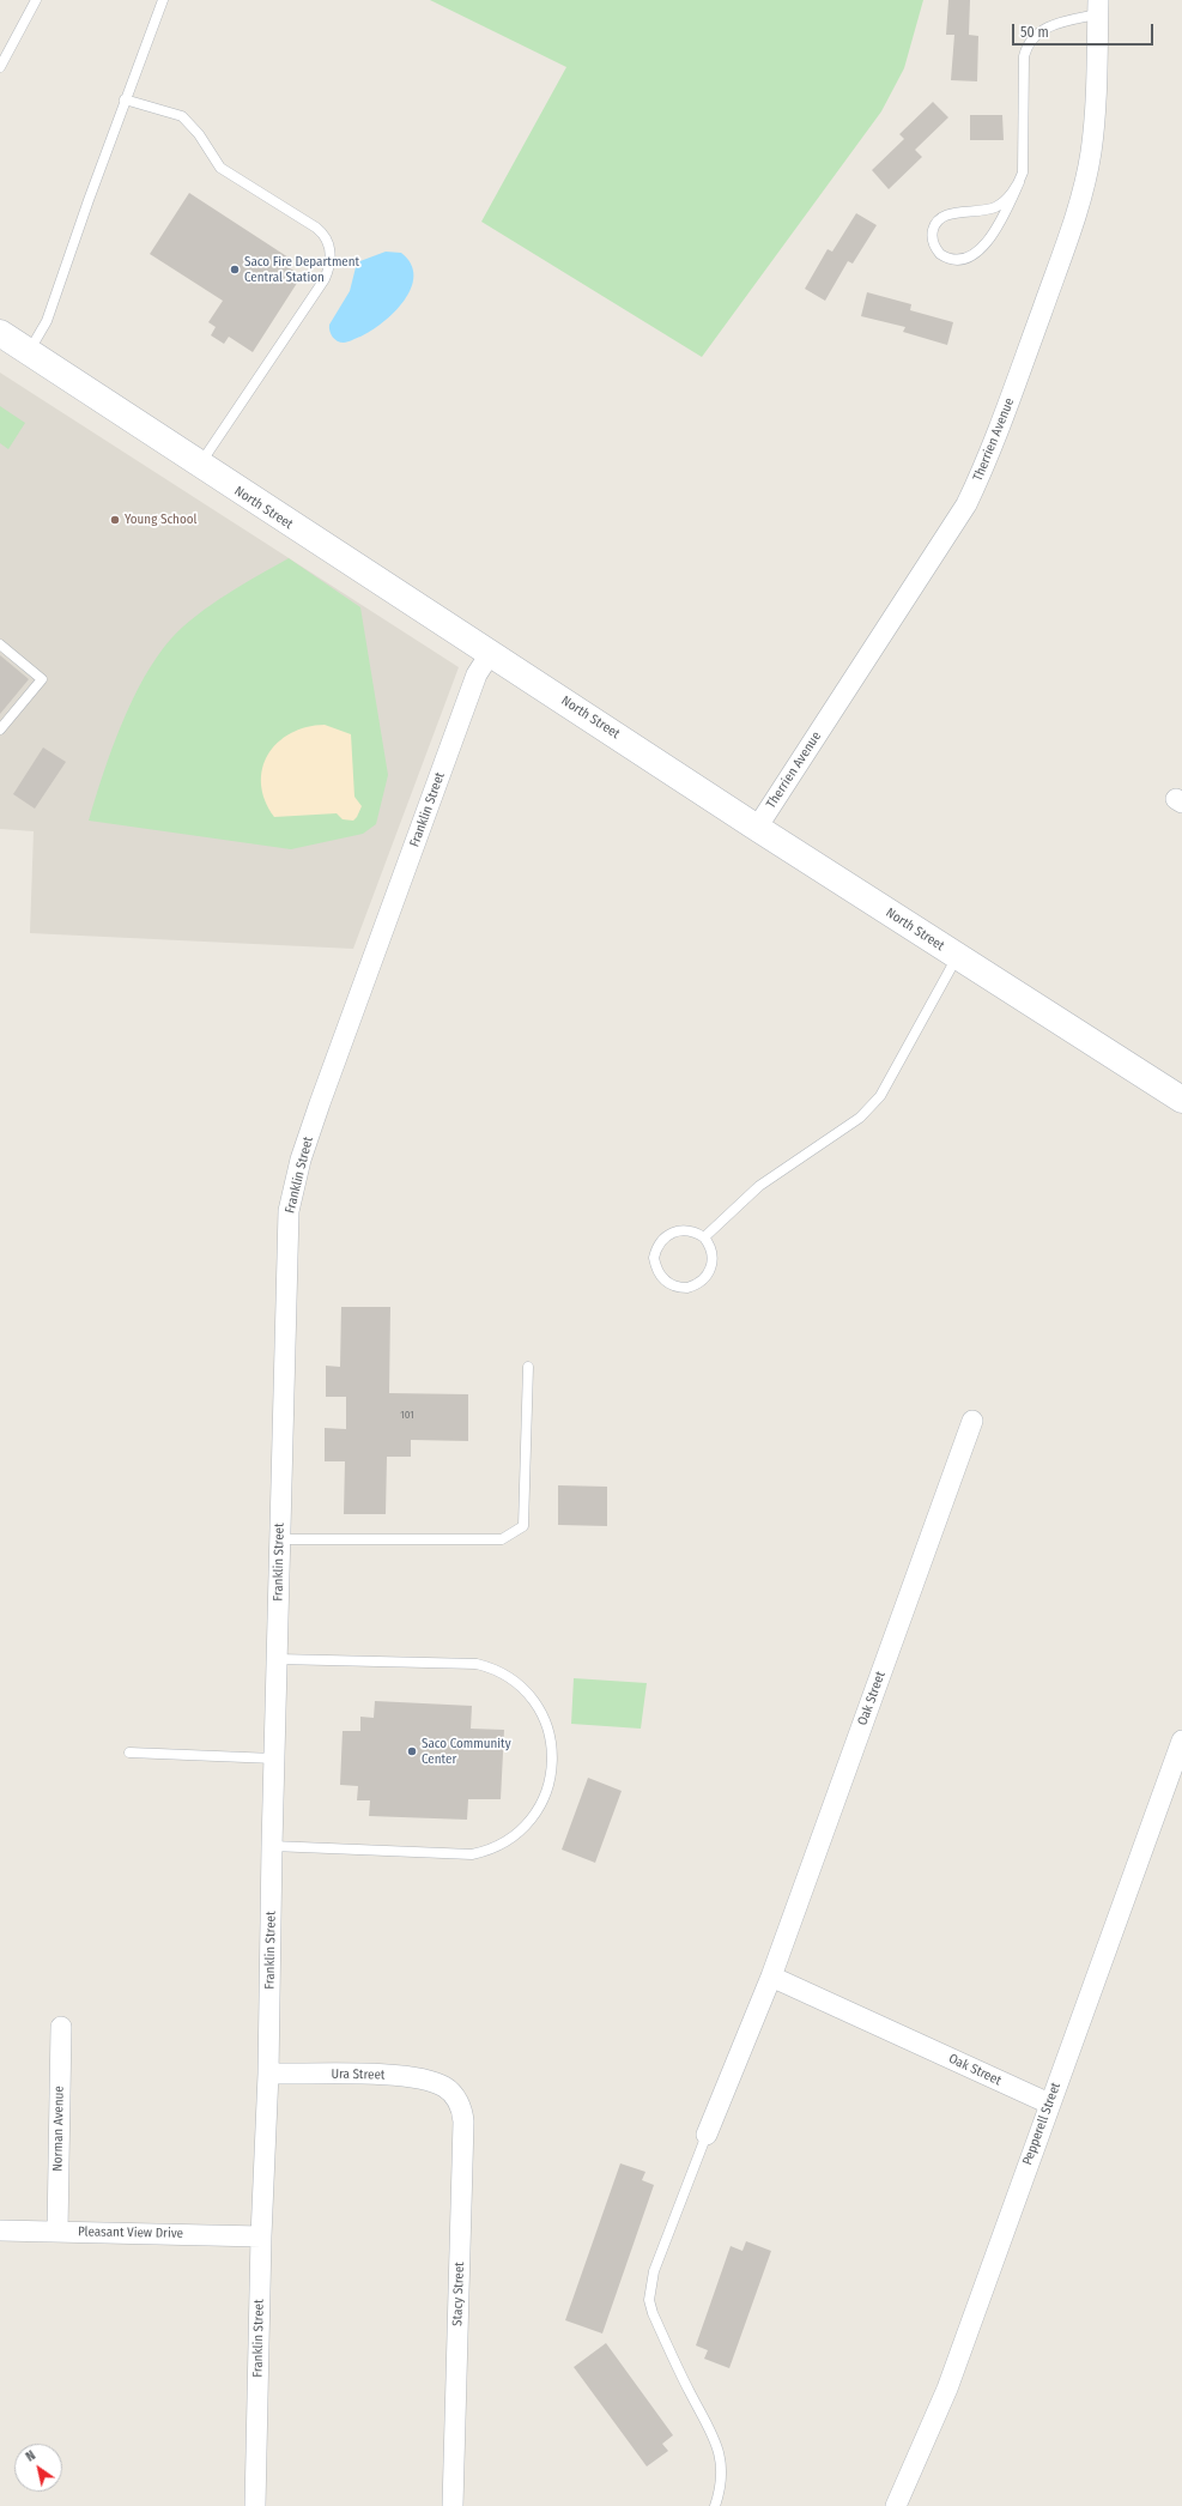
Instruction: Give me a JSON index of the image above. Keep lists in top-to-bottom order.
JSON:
{
  "streets": {
    "main road": ["North Street"],
    "street": [
      "Therrien Avenue",
      "Franklin Street",
      "Oak Street",
      "Ura Street",
      "Pepperell Street",
      "Norman Avenue",
      "Pleasant View Drive",
      "Stacy Street"
    ]
  },
  "crossings": [
    ["Therrien Avenue", "North Street"],
    ["North Street", "Franklin Street"],
    ["Franklin Street", "Ura Street"],
    ["Franklin Street", "Pleasant View Drive"],
    ["Oak Street", "Pepperell Street"],
    ["Ura Street", "Stacy Street"],
    ["Norman Avenue", "Pleasant View Drive"]
  ],
  "places": ["Saco Fire Department Central Station", "Young School", "Saco Community Center"],
  "house_numbers": ["101"],
  "scale_bar": "50 m",
  "north": "top left"
}
